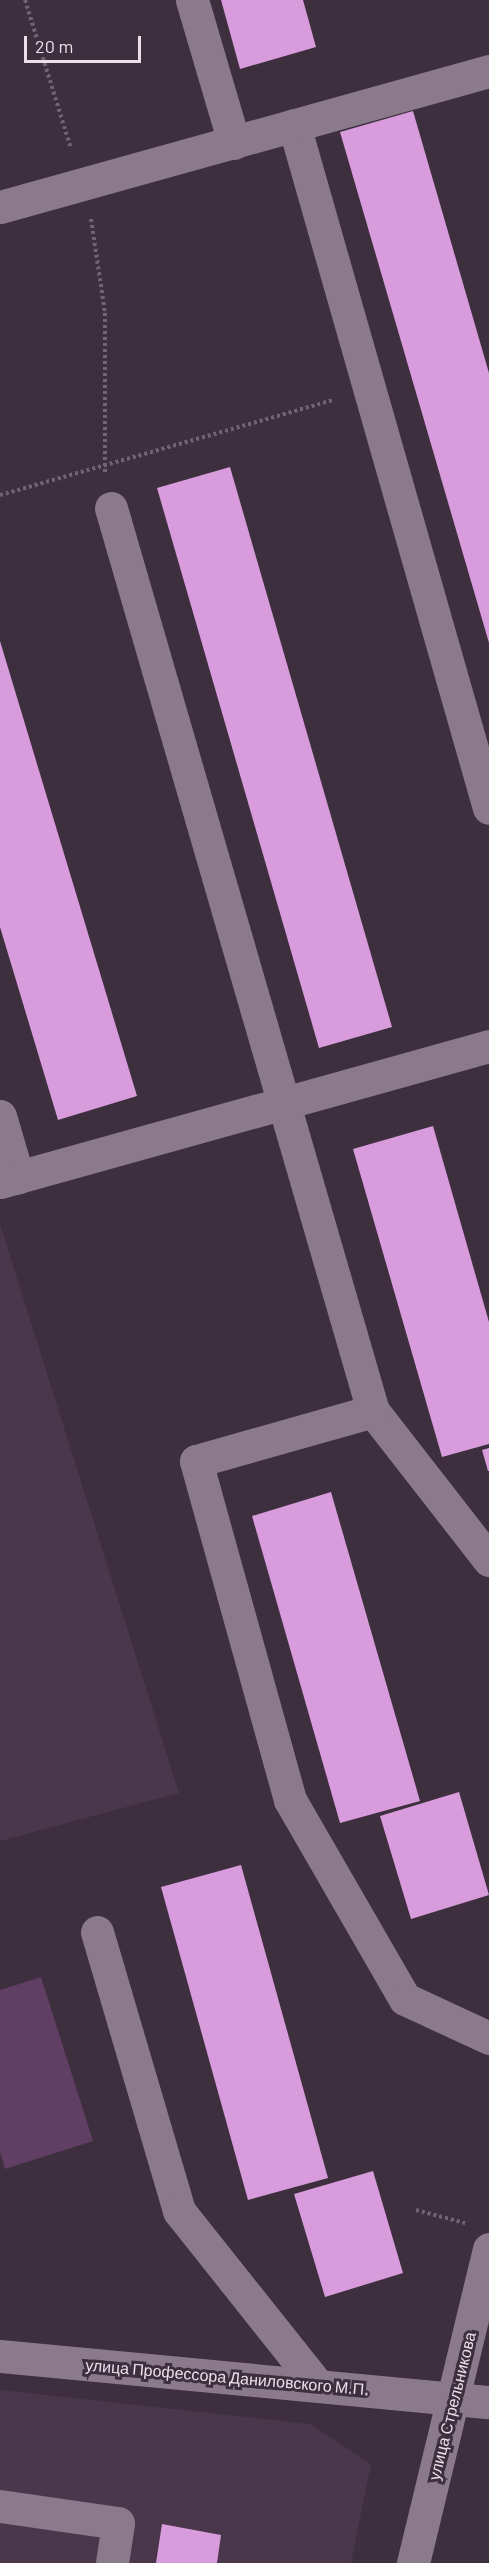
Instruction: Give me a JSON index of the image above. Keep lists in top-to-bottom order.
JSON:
{
  "streets": {
    "street": ["улица Профессора Даниловского М.П.", "улица Стрельникова"]
  },
  "crossings": [
    ["улица Профессора Даниловского М.П.", "улица Стрельникова"]
  ],
  "scale_bar": "20 m"
}
